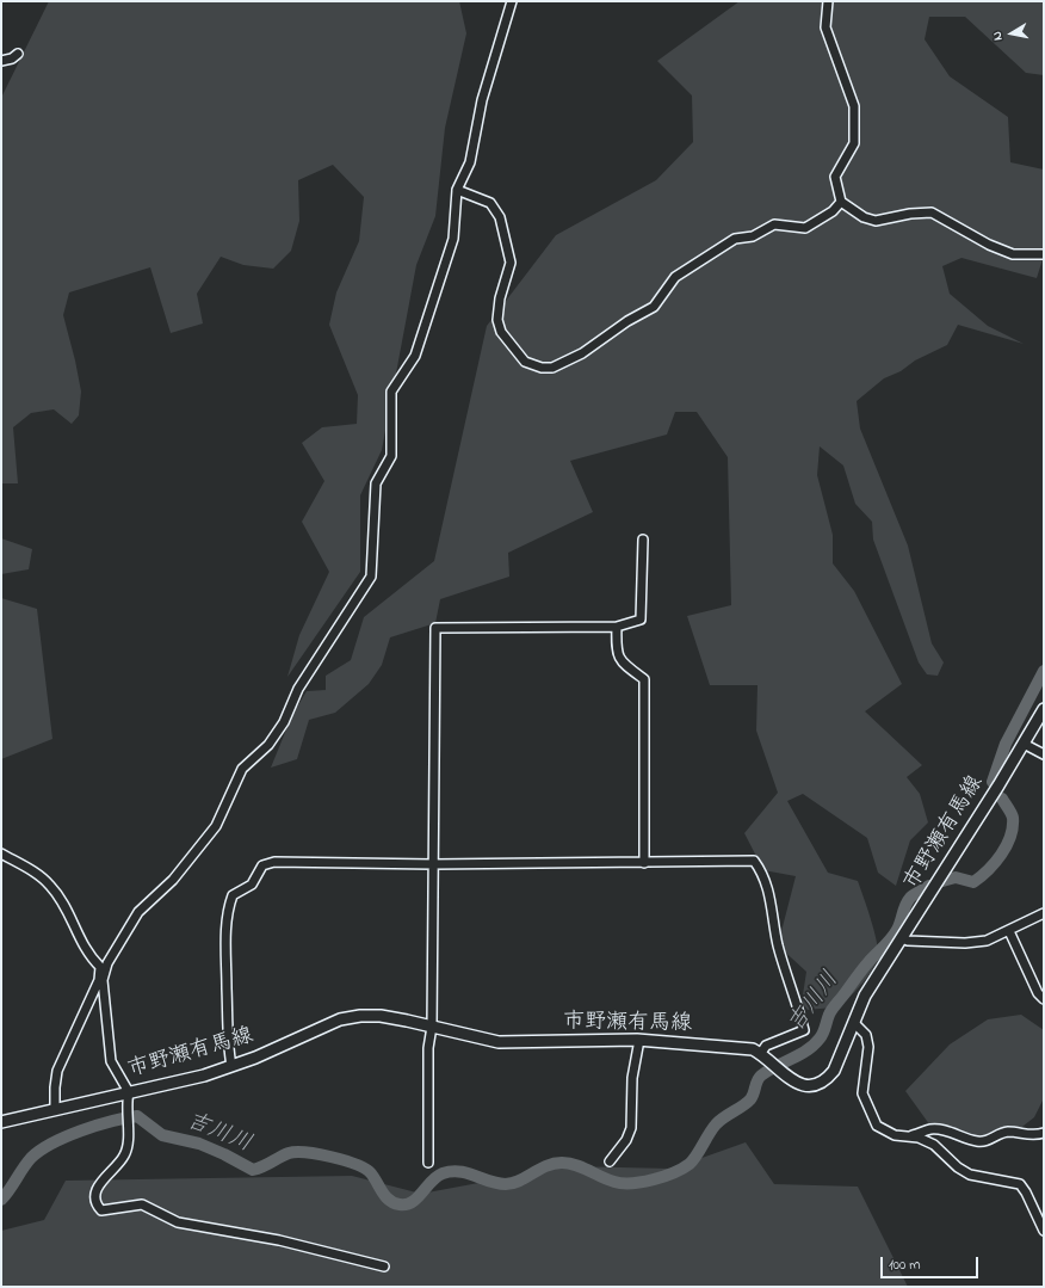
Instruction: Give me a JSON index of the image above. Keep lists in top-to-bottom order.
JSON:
{
  "streets": {
    "main road": ["市野瀬有馬線"]
  },
  "water": ["吉川川"],
  "scale_bar": "100 m",
  "north": "left"
}
